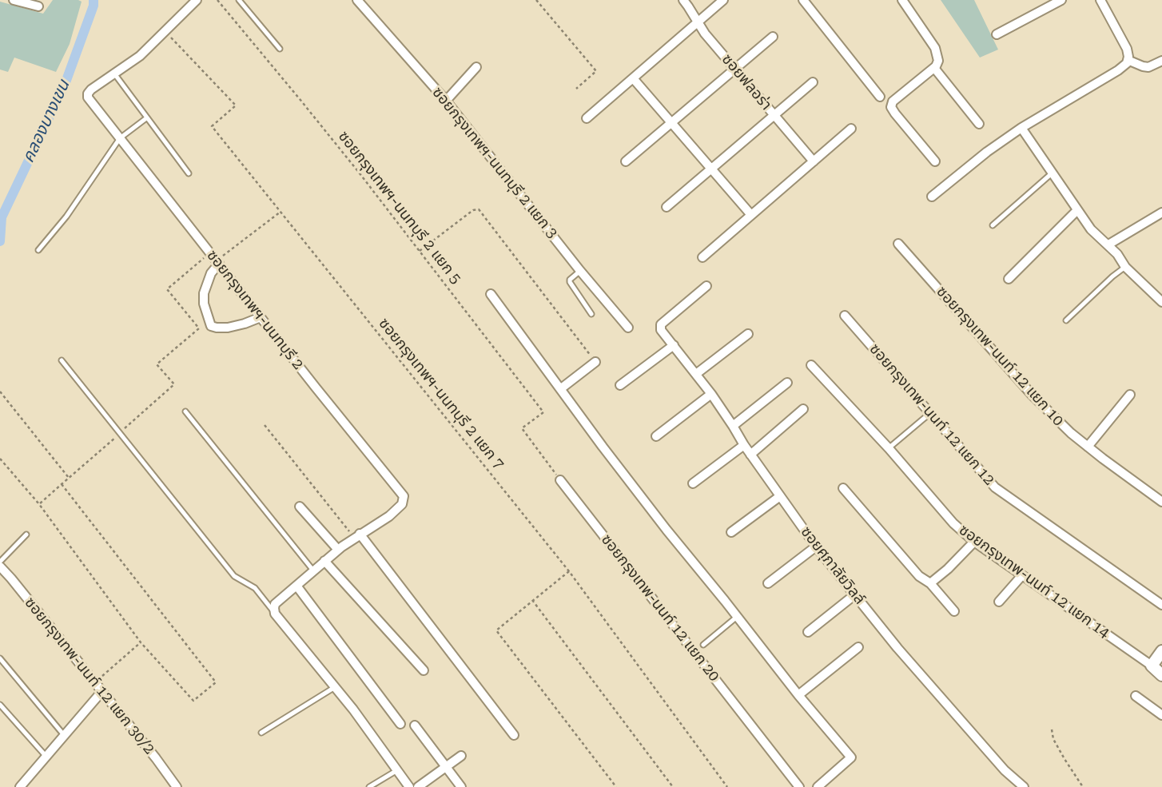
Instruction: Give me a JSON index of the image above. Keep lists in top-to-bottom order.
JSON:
{
  "streets": {
    "street": [
      "ซอยฟลอร่า",
      "ซอยกรุงเทพฯ-นนทบุรี 2 แยก 3",
      "ซอยกรุงเทพฯ-นนทบุรี 2",
      "ซอยกรุงเทพ-นนท์ 12 แยก 10",
      "ซอยกรุงเทพ-นนท์ 12 แยก 12",
      "ซอยศุภาลัยวิลล์",
      "ซอยกรุงเทพ-นนท์ 12 แยก 14",
      "ซอยกรุงเทพ-นนท์ 12 แยก 20",
      "ซอยกรุงเทพ-นนท์ 12 แยก 30/2"
    ],
    "path": ["ซอยกรุงเทพฯ-นนทบุรี 2 แยก 5", "ซอยกรุงเทพฯ-นนทบุรี 2 แยก 7"]
  },
  "crossings": [
    ["ซอยกรุงเทพฯ-นนทบุรี 2 แยก 5", "ซอยกรุงเทพ-นนท์ 12 แยก 20"],
    ["ซอยกรุงเทพฯ-นนทบุรี 2", "ซอยกรุงเทพฯ-นนทบุรี 2 แยก 7"]
  ],
  "water": ["คลองบางเขน"]
}
